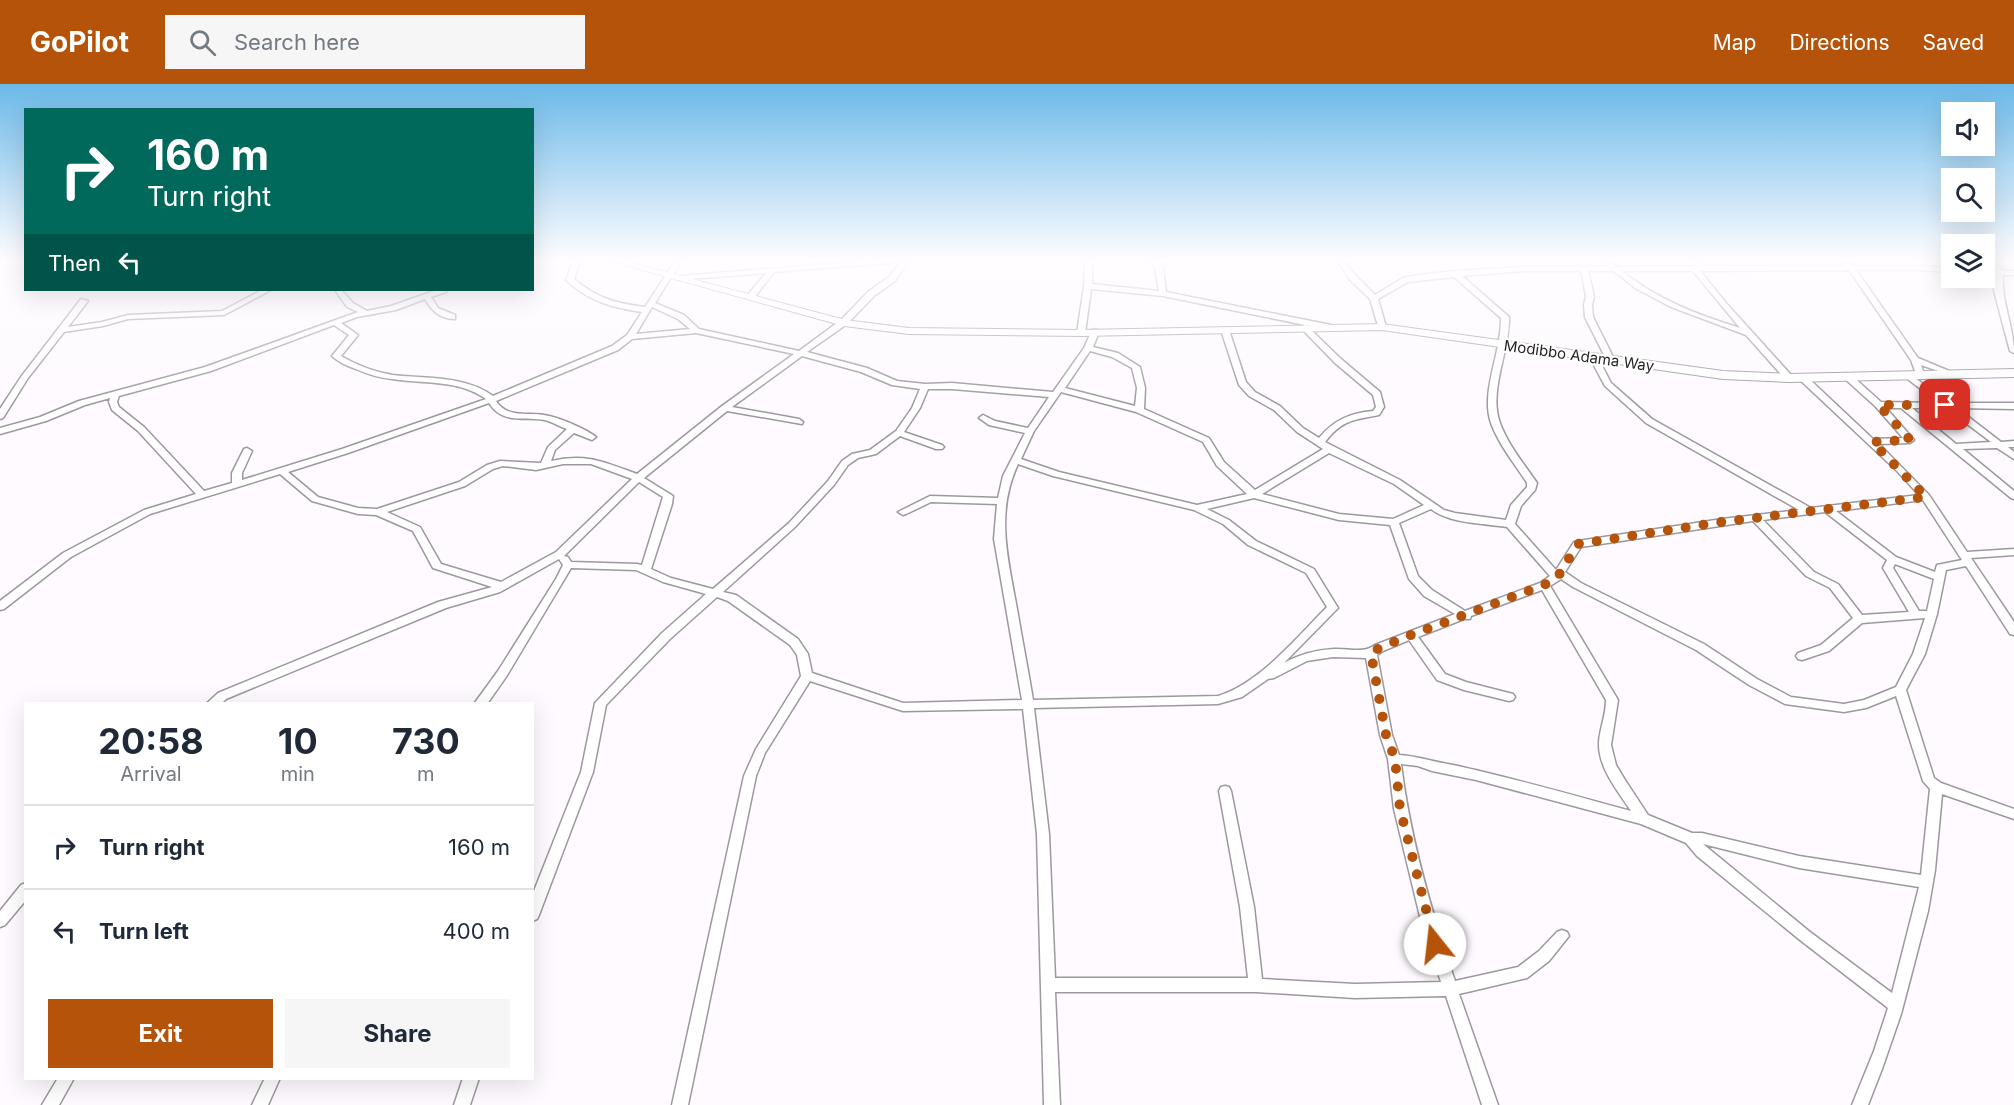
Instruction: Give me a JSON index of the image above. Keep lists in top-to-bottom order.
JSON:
{
  "streets": {
    "main road": ["Modibbo Adama Way"]
  },
  "page": {
    "header": "GoPilot",
    "search": "Search here",
    "nav": ["Map", "Directions", "Saved"],
    "turn": ["160 m", "Turn right"],
    "then": "Then",
    "eta": [
      "20:58",
      "Arrival",
      "10",
      "min",
      "730",
      "m"
    ],
    "list": [
      {
        "name": "Turn right",
        "value": "160 m"
      },
      {
        "name": "Turn left",
        "value": "400 m"
      }
    ],
    "buttons": ["Exit", "Share"]
  }
}
